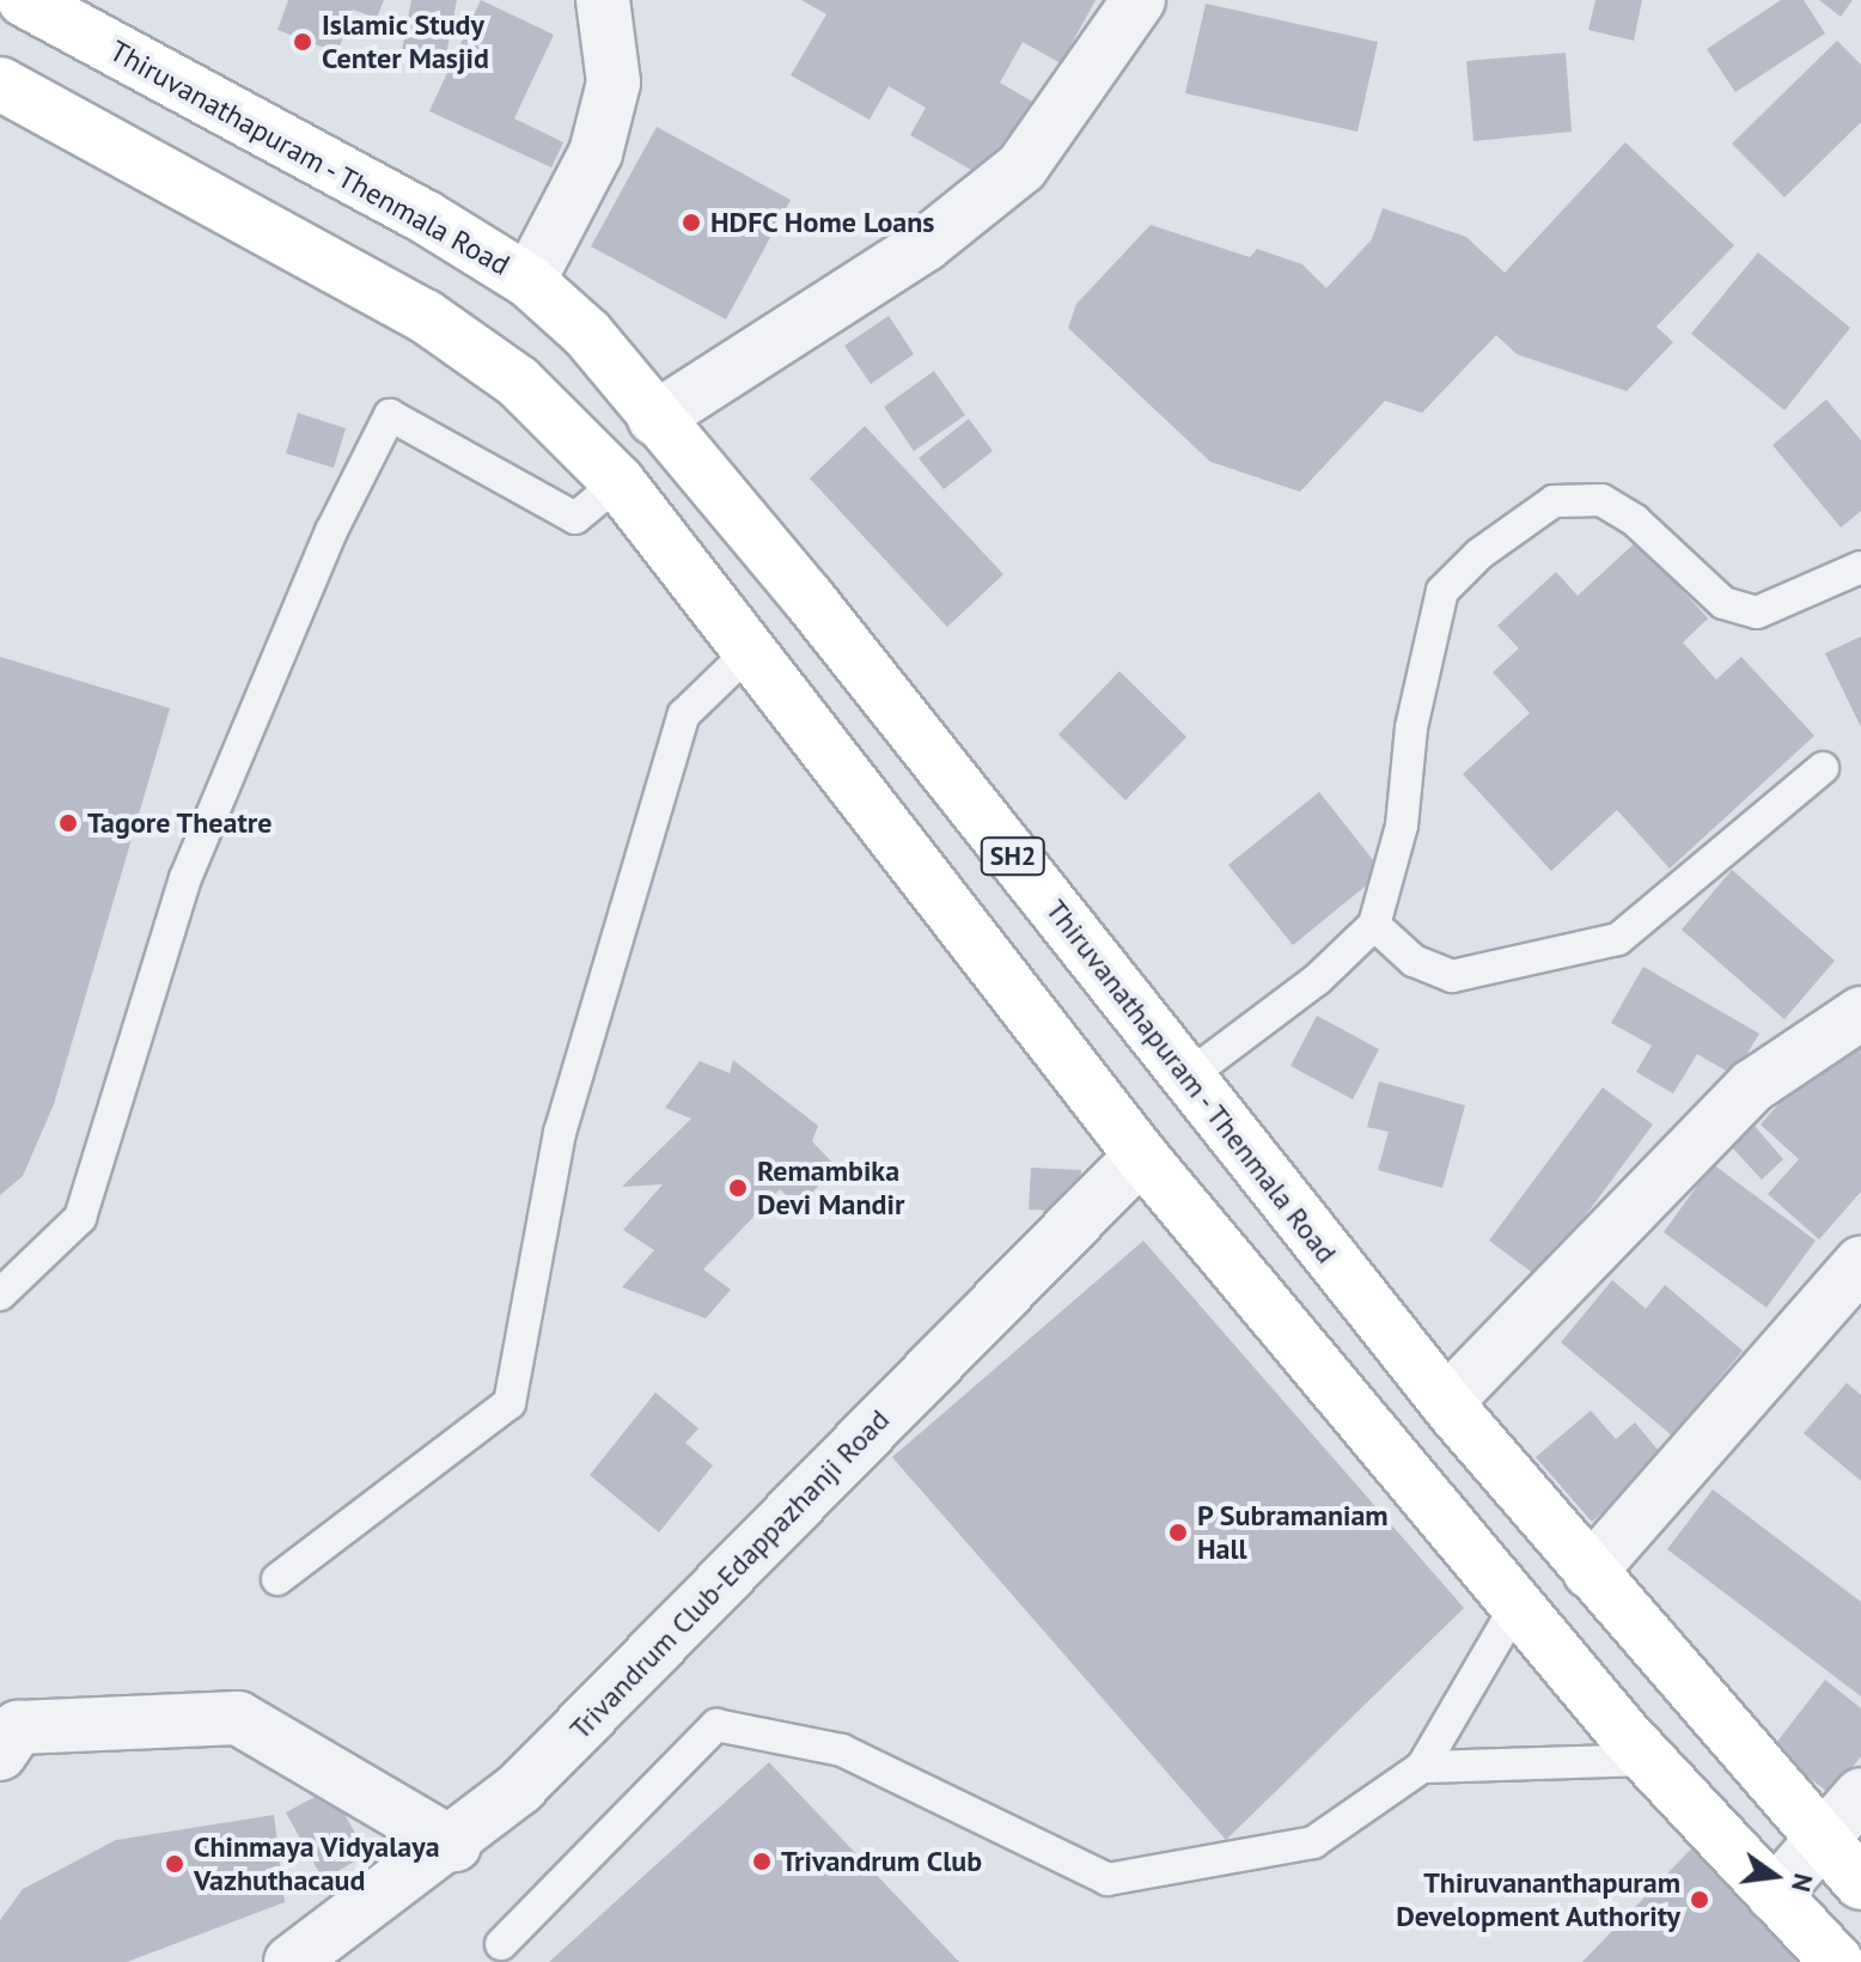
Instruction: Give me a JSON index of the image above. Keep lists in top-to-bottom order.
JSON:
{
  "streets": {
    "main road": ["Thiruvanathapuram - Thenmala Road", "SH2"],
    "street": ["Trivandrum Club-Edappazhanji Road"]
  },
  "places": [
    "Islamic Study Center Masjid",
    "HDFC Home Loans",
    "Tagore Theatre",
    "Remambika Devi Mandir",
    "P Subramaniam Hall",
    "Trivandrum Club",
    "Chinmaya Vidyalaya Vazhuthacaud",
    "Thiruvananthapuram Development Authority"
  ],
  "north": "right"
}
